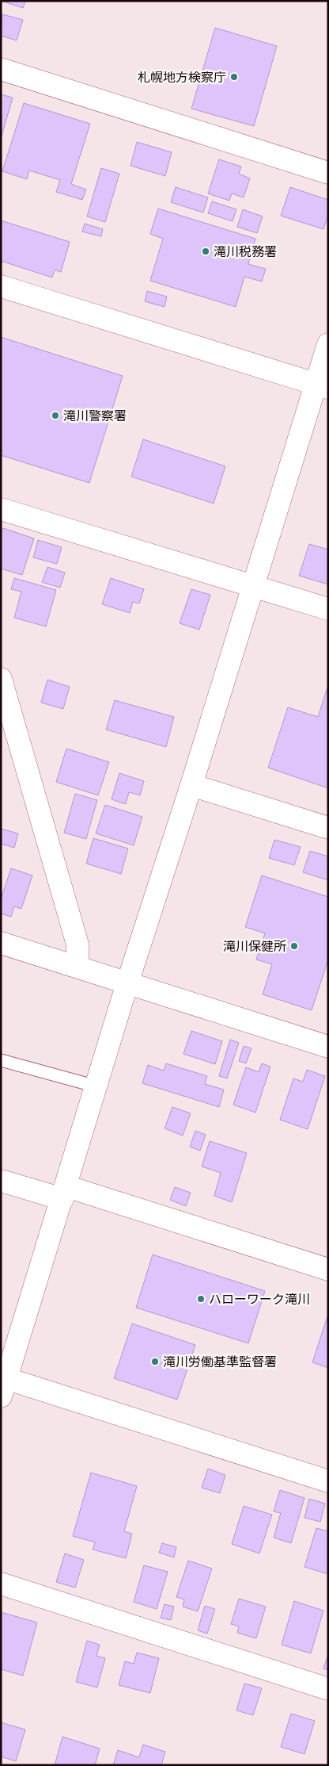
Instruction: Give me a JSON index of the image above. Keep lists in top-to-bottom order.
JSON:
{
  "places": [
    "札幌地方検察庁",
    "滝川税務署",
    "滝川警察署",
    "滝川保健所",
    "ハローワーク滝川",
    "滝川労働基準監督署"
  ]
}
